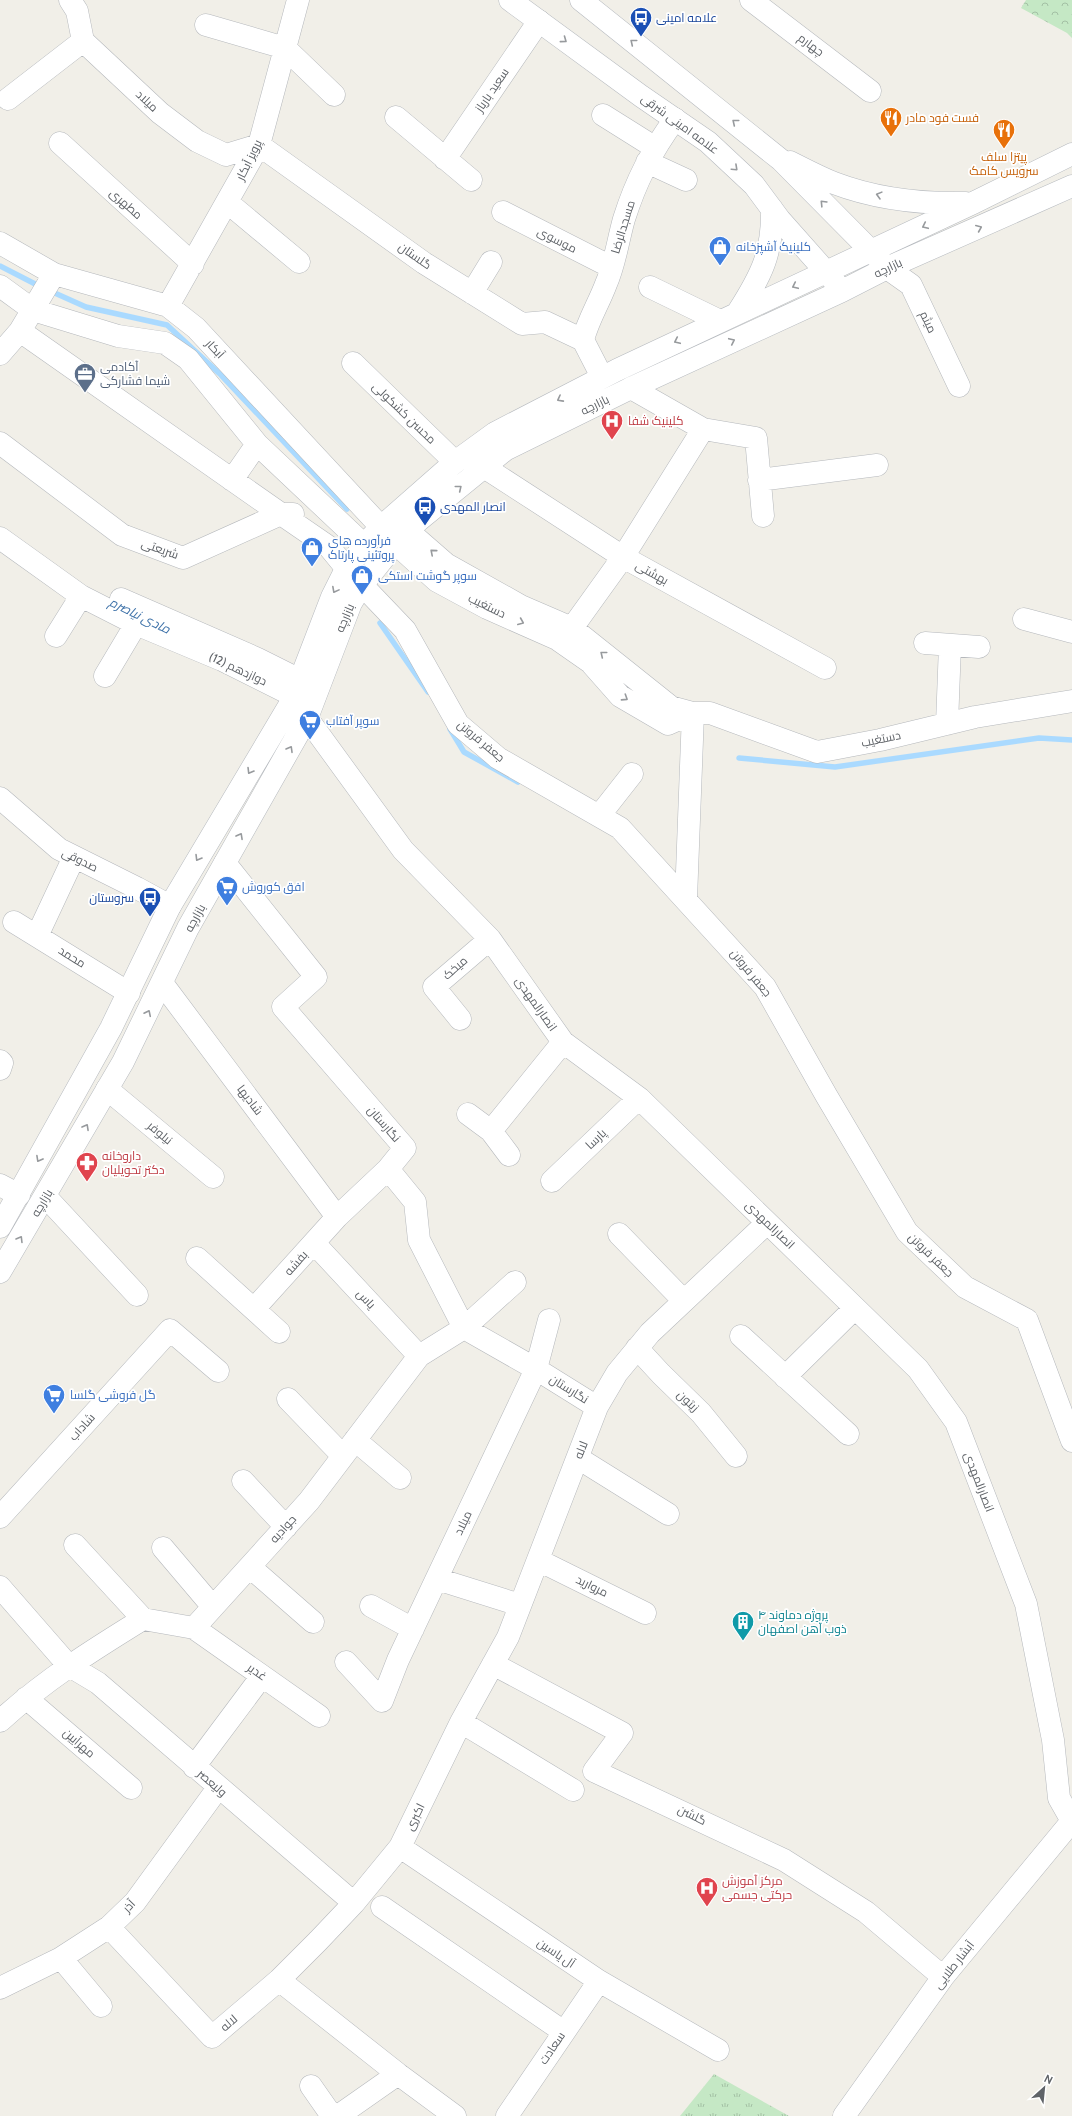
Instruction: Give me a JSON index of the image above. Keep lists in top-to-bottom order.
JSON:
{
  "streets": {
    "street": [
      "چهارم",
      "سعید باریاز",
      "میلاد",
      "علامه امینی شرقی",
      "پرویز آبکار",
      "مطهری",
      "مسجدالرضا",
      "موسوی",
      "گلستان",
      "بازارچه",
      "میثم",
      "آبکار",
      "محسن کشکولی",
      "شریعتی",
      "بهشتی",
      "دستغیب",
      "دوازدهم (12)",
      "جعفر فروتن",
      "صدوقی",
      "محمد",
      "میخک",
      "انصارالمهدی",
      "شادیها",
      "نگارستان",
      "نیلوفر",
      "پارسا",
      "بفشه",
      "یاس",
      "زیتون",
      "شاداب",
      "لاله",
      "جوادیه",
      "مروارید",
      "غدیر",
      "مهرآیین",
      "ولیعصر",
      "گلشن",
      "اکبری",
      "آذر",
      "آل یاسین",
      "آبشار طلایی",
      "سعادت"
    ]
  },
  "crossings": [
    ["سعید باریاز", "علامه امینی شرقی"],
    ["میلاد", "پرویز آبکار"],
    ["میلاد", "گلستان"],
    ["میلاد", "نگارستان"],
    ["علامه امینی شرقی", "مسجدالرضا"],
    ["علامه امینی شرقی", "بازارچه"],
    ["پرویز آبکار", "مطهری"],
    ["پرویز آبکار", "گلستان"],
    ["پرویز آبکار", "آبکار"],
    ["مسجدالرضا", "موسوی"],
    ["مسجدالرضا", "گلستان"],
    ["بازارچه", "میثم"],
    ["بازارچه", "آبکار"],
    ["بازارچه", "محسن کشکولی"],
    ["بازارچه", "بهشتی"],
    ["بازارچه", "دستغیب"],
    ["بازارچه", "دوازدهم (12)"],
    ["بازارچه", "جعفر فروتن"],
    ["بازارچه", "صدوقی"],
    ["بازارچه", "محمد"],
    ["بازارچه", "انصارالمهدی"],
    ["بازارچه", "شادیها"],
    ["بازارچه", "نگارستان"],
    ["بازارچه", "نیلوفر"],
    ["میخک", "انصارالمهدی"],
    ["انصارالمهدی", "پارسا"],
    ["انصارالمهدی", "لاله"],
    ["انصارالمهدی", "آبشار طلایی"],
    ["شادیها", "بفشه"],
    ["نگارستان", "بفشه"],
    ["نگارستان", "لاله"],
    ["نگارستان", "جوادیه"],
    ["بفشه", "یاس"],
    ["یاس", "جوادیه"],
    ["زیتون", "لاله"],
    ["لاله", "مروارید"],
    ["لاله", "ولیعصر"],
    ["لاله", "گلشن"],
    ["لاله", "اکبری"],
    ["لاله", "آذر"],
    ["جوادیه", "غدیر"],
    ["ولیعصر", "اکبری"],
    ["ولیعصر", "آذر"],
    ["گلشن", "آبشار طلایی"],
    ["اکبری", "آل یاسین"],
    ["آل یاسین", "سعادت"]
  ],
  "water": ["مادی نیاصرم"],
  "places": {
    "bus stop": ["علامه امینی", "انصار المهدی", "سروستان"],
    "restaurant": ["فست فود مادر", "پیتزا سلف سرویس کامک"],
    "shop": ["کلینیک آشپزخانه", "فرآورده های پروتئینی پارتاک", "سوپر گوشت استکی"],
    "office": ["آکادمی شیما فشارکی"],
    "hospital": ["کلینیک شفا", "مرکز آموزش حرکتی جسمی"],
    "supermarket": ["سوپر آفتاب", "افق کوروش", "گل فروشی گلسا"],
    "pharmacy": ["داروخانه دکتر تحویلیان"],
    "building": ["پروژه دماوند ۴ ذوب آهن اصفهان"]
  },
  "north": "top right"
}
